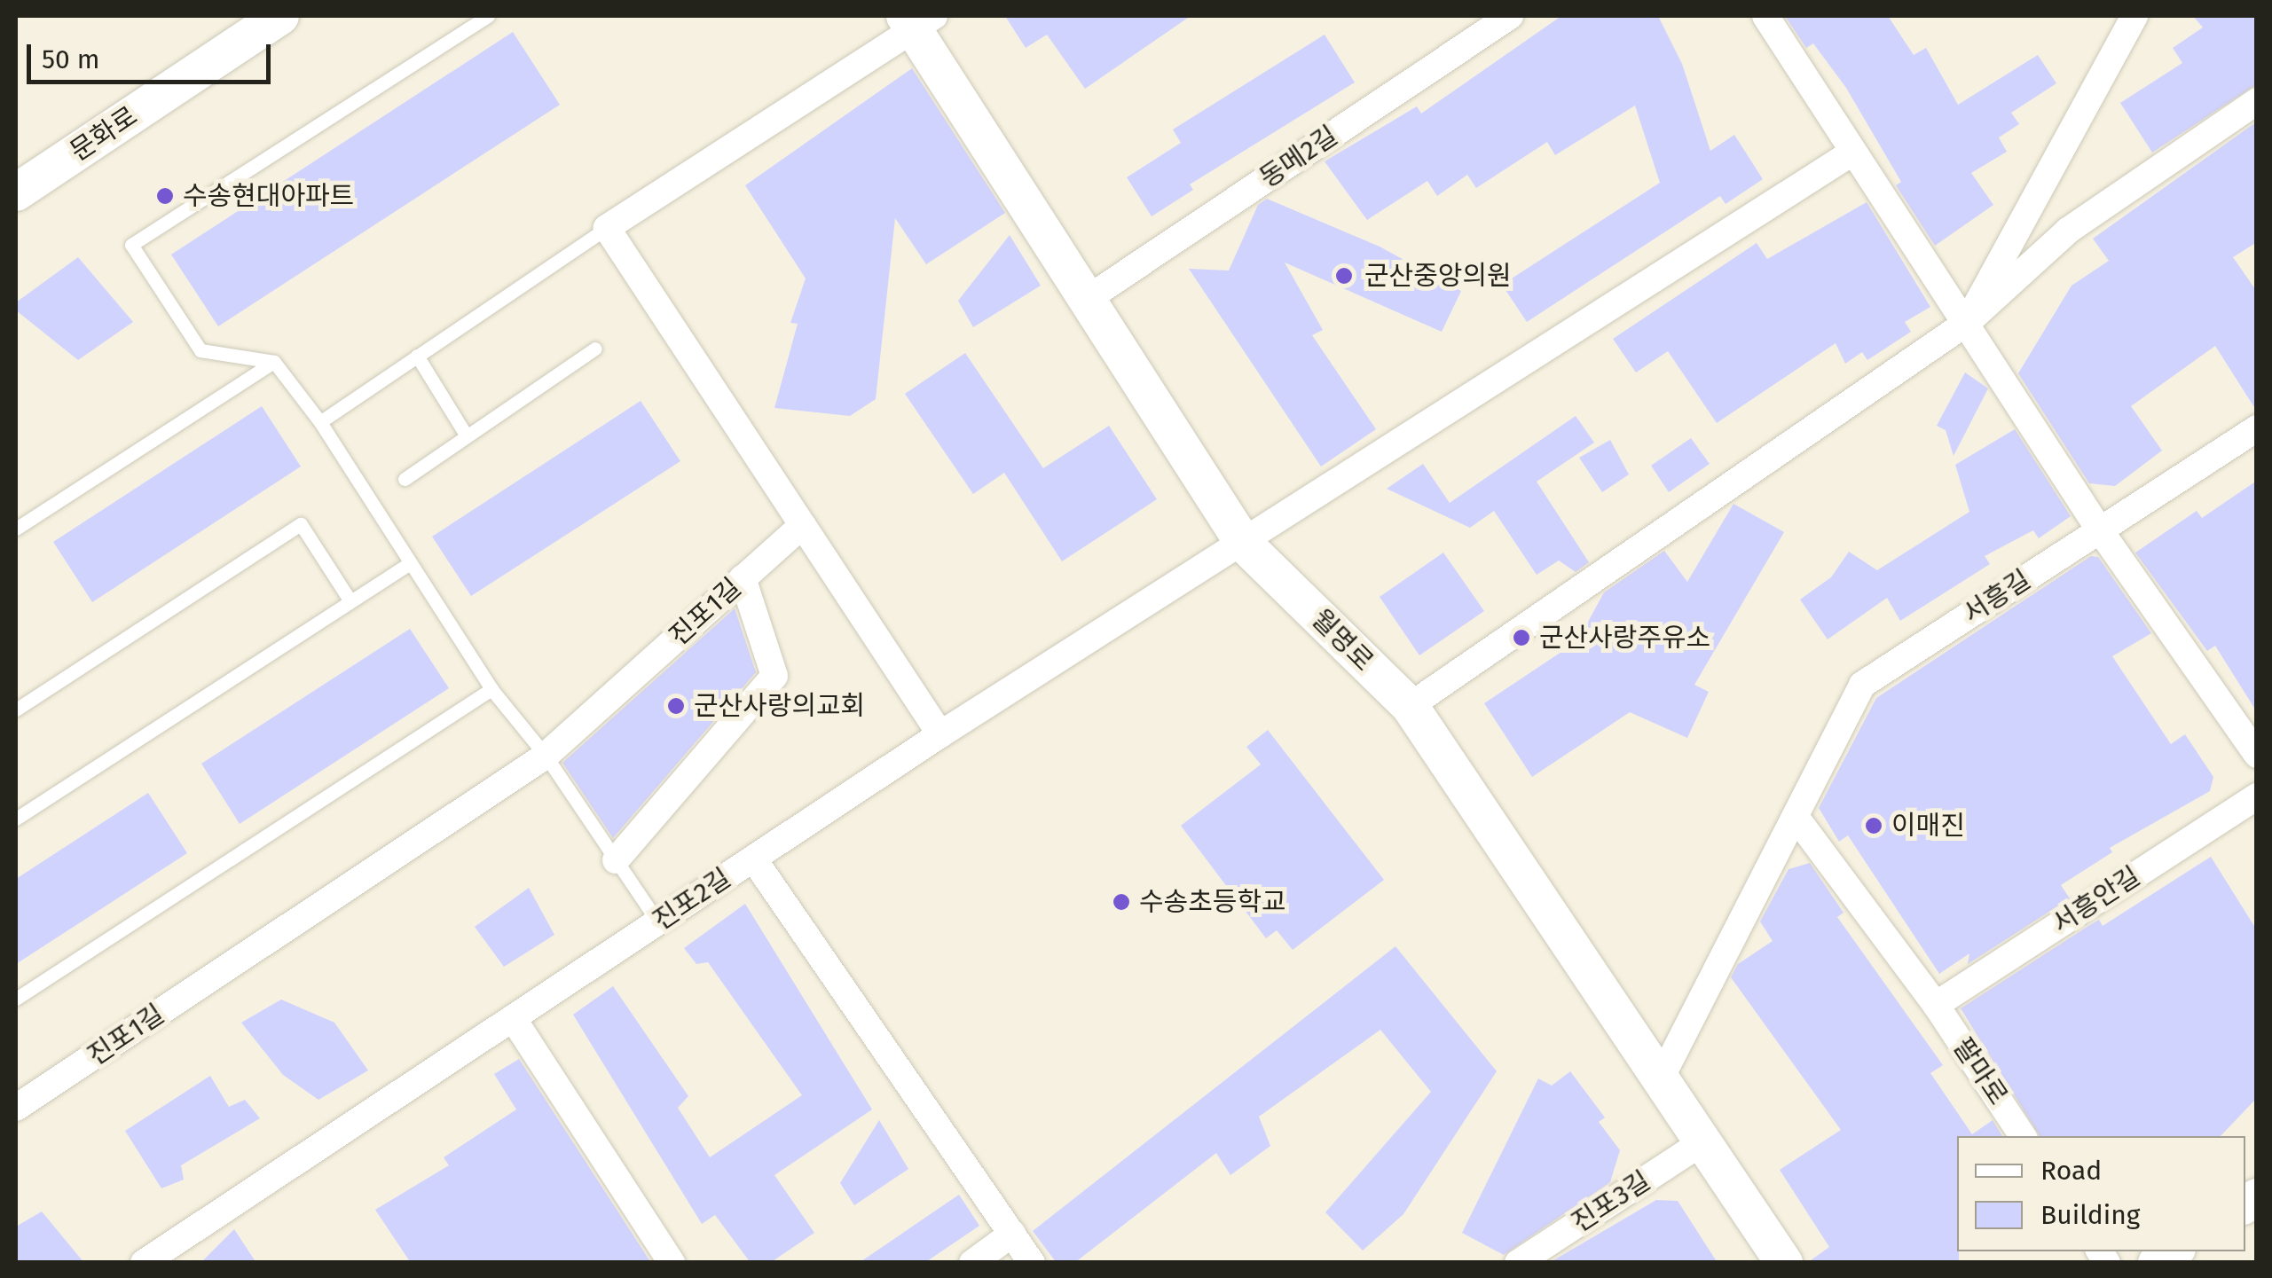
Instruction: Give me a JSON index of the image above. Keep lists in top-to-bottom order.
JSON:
{
  "streets": {
    "street": [
      "문화로",
      "동메2길",
      "서흥길",
      "진포1길",
      "월명로",
      "진포2길",
      "서흥안길",
      "팔마로",
      "진포3길"
    ]
  },
  "crossings": [
    ["동메2길", "월명로"],
    ["서흥길", "월명로"],
    ["월명로", "진포2길"],
    ["월명로", "진포3길"],
    ["서흥안길", "팔마로"]
  ],
  "places": [
    "수송현대아파트",
    "군산중앙의원",
    "군산사랑주유소",
    "군산사랑의교회",
    "이매진",
    "수송초등학교"
  ],
  "legend": ["Road", "Building"],
  "scale_bar": "50 m"
}
